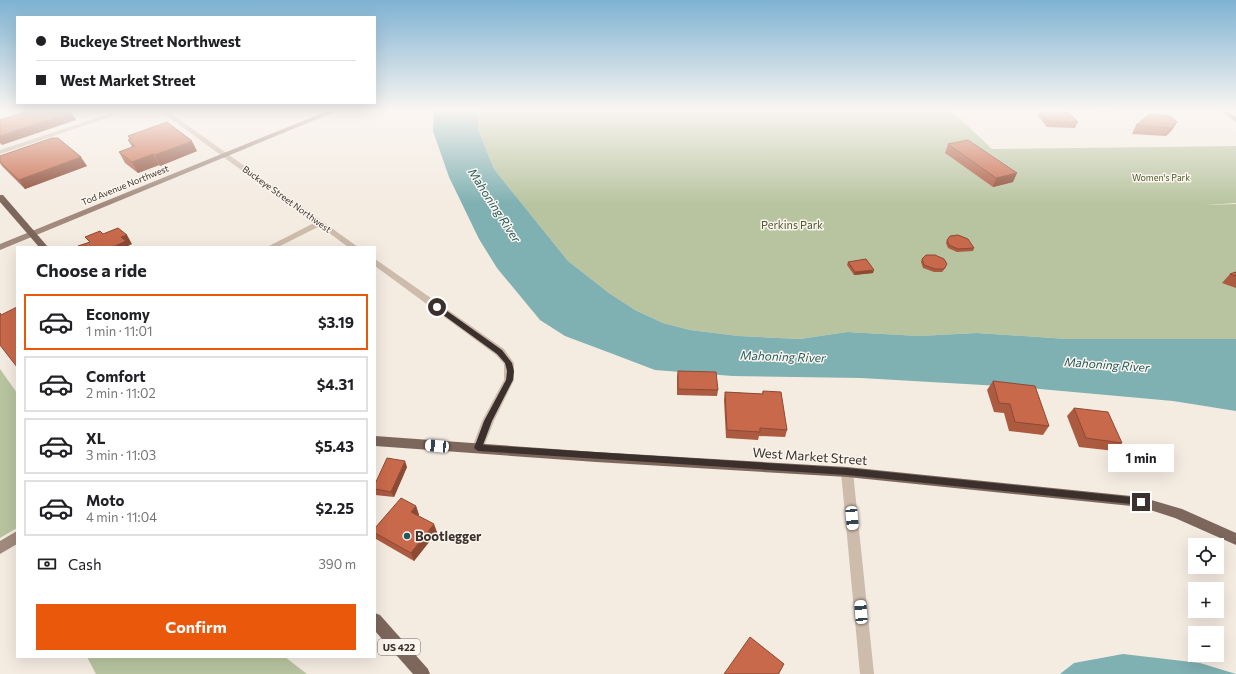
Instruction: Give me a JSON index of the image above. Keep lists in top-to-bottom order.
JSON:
{
  "streets": {
    "main road": ["Tod Avenue Northwest", "West Market Street", "US 422"],
    "street": ["Buckeye Street Northwest"]
  },
  "crossings": [
    ["Tod Avenue Northwest", "Buckeye Street Northwest"]
  ],
  "water": ["Mahoning River"],
  "parks": ["Women's Park", "Perkins Park"],
  "places": ["Bootlegger"],
  "page": {
    "banner": ["Buckeye Street Northwest", "West Market Street"],
    "heading": "Choose a ride",
    "list": [
      {
        "name": "Economy",
        "note": "1 min · 11:01",
        "value": "$3.19"
      },
      {
        "name": "Comfort",
        "note": "2 min · 11:02",
        "value": "$4.31"
      },
      {
        "name": "XL",
        "note": "3 min · 11:03",
        "value": "$5.43"
      },
      {
        "name": "Moto",
        "note": "4 min · 11:04",
        "value": "$2.25"
      }
    ],
    "bubble": "1 min",
    "map_buttons": ["+", "−"],
    "pay": ["Cash", "390 m"],
    "buttons": "Confirm"
  }
}
